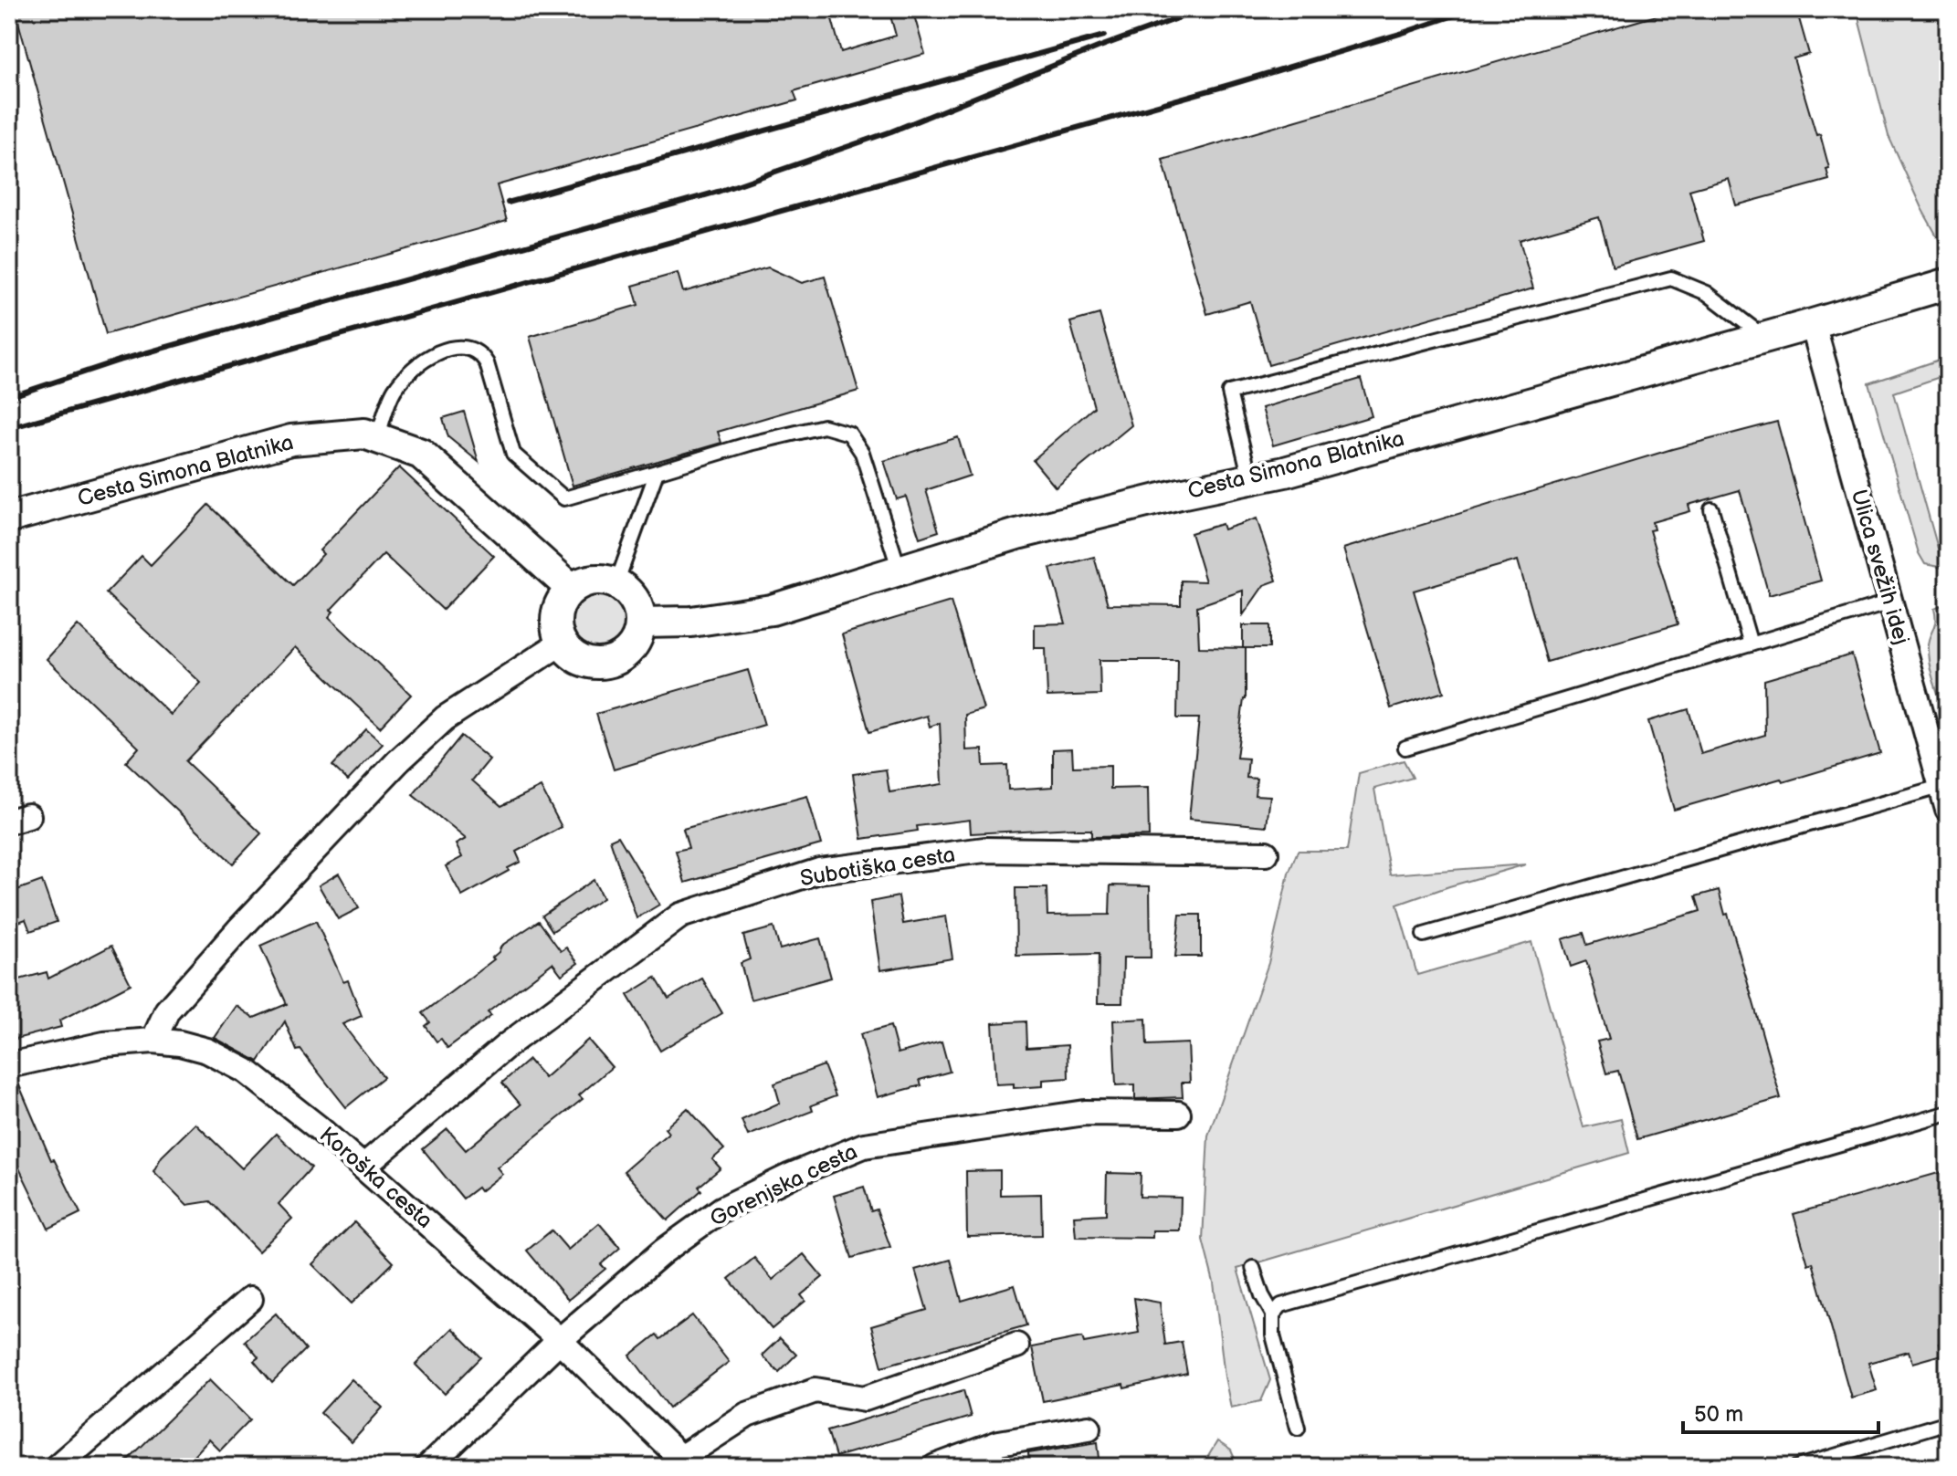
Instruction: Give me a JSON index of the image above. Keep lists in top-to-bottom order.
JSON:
{
  "streets": {
    "street": [
      "Cesta Simona Blatnika",
      "Ulica svežih idej",
      "Subotiška cesta",
      "Koroška cesta",
      "Gorenjska cesta"
    ]
  },
  "crossings": [
    ["Cesta Simona Blatnika", "Ulica svežih idej"],
    ["Subotiška cesta", "Koroška cesta"],
    ["Koroška cesta", "Gorenjska cesta"]
  ],
  "scale_bar": "50 m"
}
